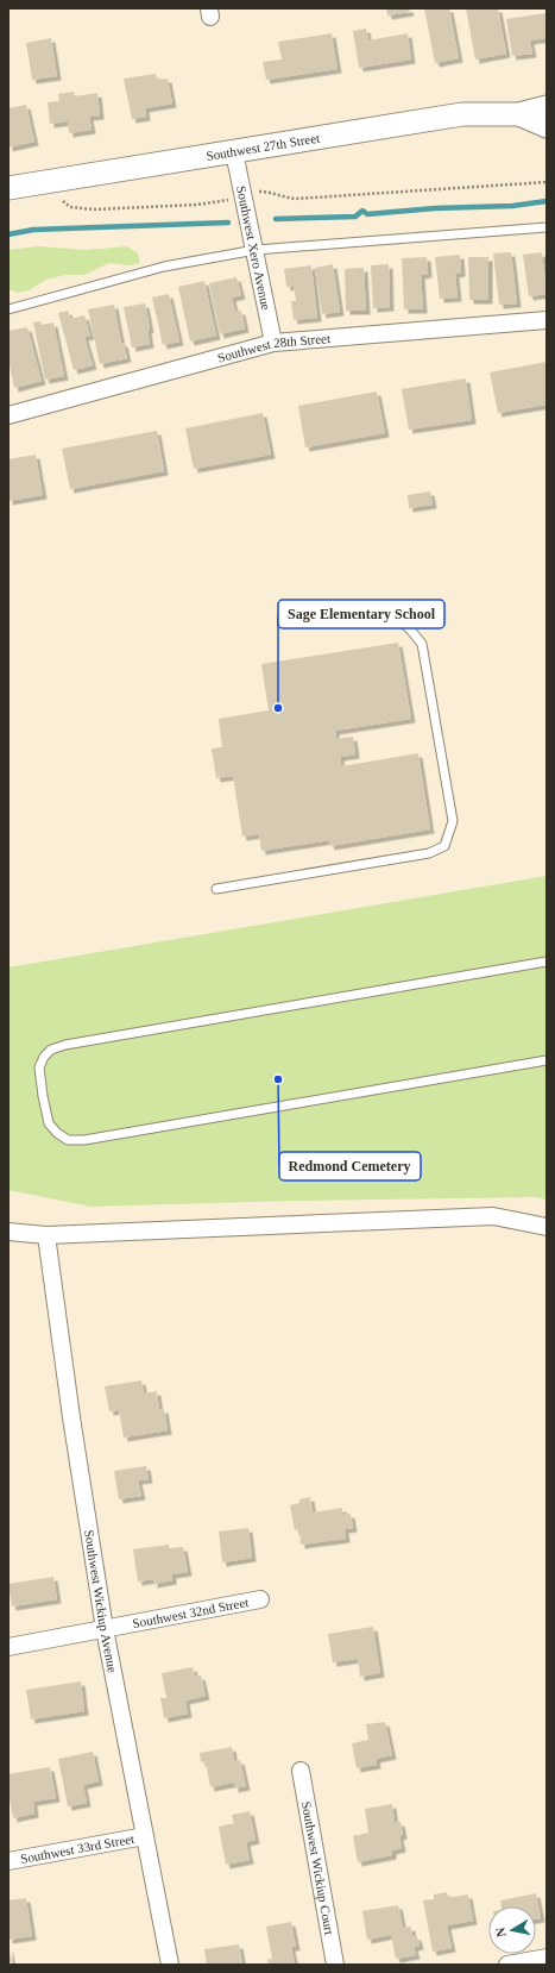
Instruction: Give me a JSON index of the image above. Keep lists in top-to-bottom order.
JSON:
{
  "streets": {
    "main road": ["Southwest 27th Street"],
    "street": [
      "Southwest Xero Avenue",
      "Southwest 28th Street",
      "Southwest Wickiup Avenue",
      "Southwest 32nd Street",
      "Southwest 33rd Street",
      "Southwest Wickiup Court"
    ]
  },
  "crossings": [
    ["Southwest 27th Street", "Southwest Xero Avenue"],
    ["Southwest Xero Avenue", "Southwest 28th Street"],
    ["Southwest Wickiup Avenue", "Southwest 32nd Street"],
    ["Southwest Wickiup Avenue", "Southwest 33rd Street"]
  ],
  "places": ["Sage Elementary School", "Redmond Cemetery"],
  "north": "left"
}
